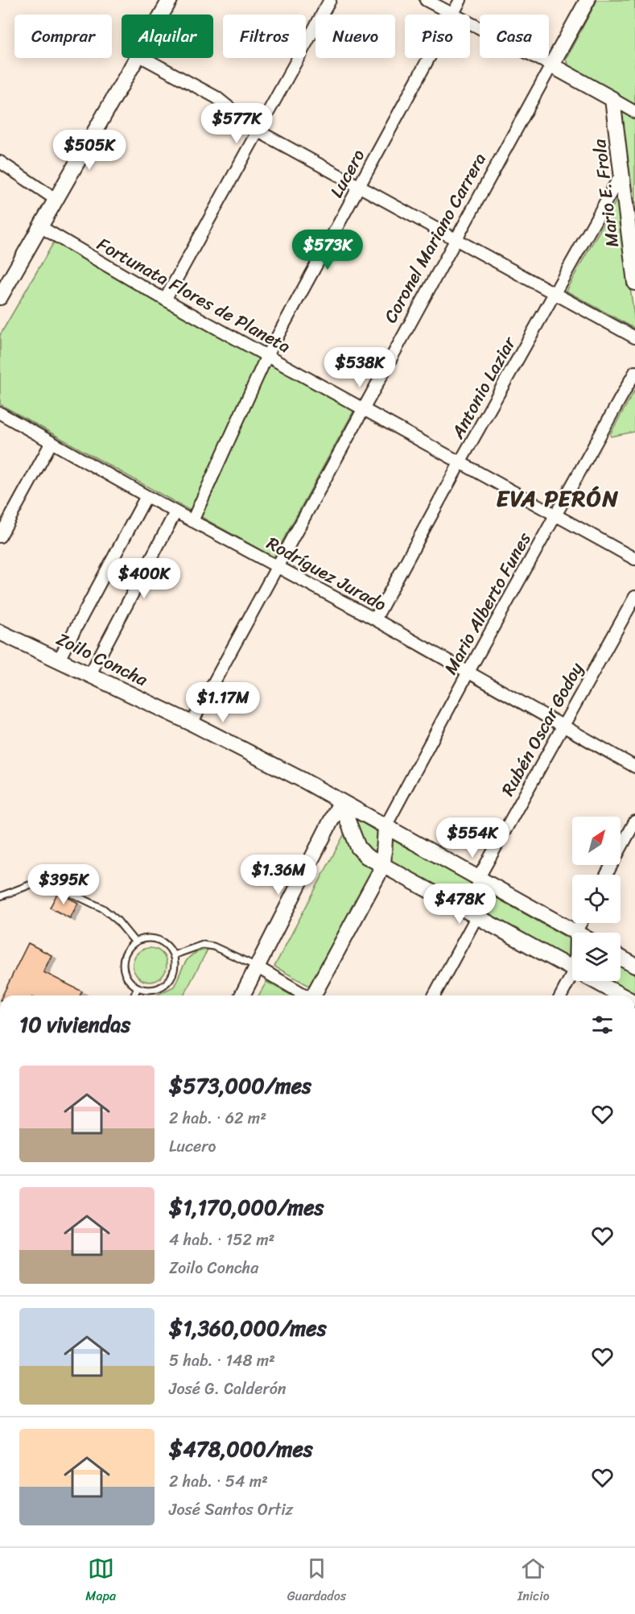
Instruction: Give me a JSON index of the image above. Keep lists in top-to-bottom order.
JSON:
{
  "streets": {
    "street": [
      "Lucero",
      "Mario E. Frola",
      "Coronel Mariano Carrera",
      "Fortunata Flores de Planeta",
      "Antonio Laziar",
      "Rodríguez Jurado",
      "Mario Alberto Funes",
      "Zoilo Concha",
      "Rubén Oscar Godoy"
    ]
  },
  "crossings": [
    ["Lucero", "Fortunata Flores de Planeta"],
    ["Lucero", "Rodríguez Jurado"],
    ["Mario E. Frola", "Antonio Laziar"],
    ["Coronel Mariano Carrera", "Fortunata Flores de Planeta"],
    ["Coronel Mariano Carrera", "Rodríguez Jurado"],
    ["Coronel Mariano Carrera", "Zoilo Concha"],
    ["Fortunata Flores de Planeta", "Antonio Laziar"],
    ["Fortunata Flores de Planeta", "Mario Alberto Funes"],
    ["Antonio Laziar", "Rodríguez Jurado"],
    ["Rodríguez Jurado", "Mario Alberto Funes"],
    ["Rodríguez Jurado", "Rubén Oscar Godoy"],
    ["Mario Alberto Funes", "Zoilo Concha"],
    ["Zoilo Concha", "Rubén Oscar Godoy"]
  ],
  "districts": ["EVA PERÓN"],
  "north": "top right",
  "page": {
    "chip": [
      "Comprar",
      "Alquilar",
      "Filtros",
      "Nuevo",
      "Piso",
      "Casa"
    ],
    "price": [
      "$577K",
      "$505K",
      "$573K",
      "$538K",
      "$400K",
      "$1.17M",
      "$554K",
      "$1.36M",
      "$395K",
      "$478K"
    ],
    "heading": "10 viviendas",
    "list": [
      {
        "name": "$573,000/mes",
        "note": "2 hab. · 62 m² · Lucero"
      },
      {
        "name": "$1,170,000/mes",
        "note": "4 hab. · 152 m² · Zoilo Concha"
      },
      {
        "name": "$1,360,000/mes",
        "note": "5 hab. · 148 m² · José G. Calderón"
      },
      {
        "name": "$478,000/mes",
        "note": "2 hab. · 54 m² · José Santos Ortiz"
      }
    ],
    "tabs": ["Mapa", "Guardados", "Inicio"]
  }
}
